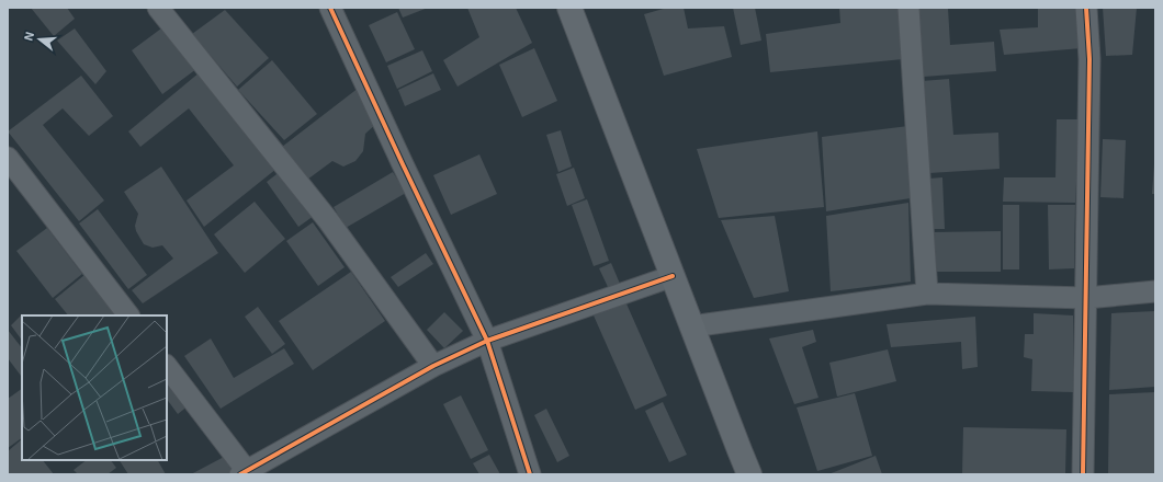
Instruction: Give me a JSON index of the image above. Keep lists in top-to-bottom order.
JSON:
{
  "north": "left"
}
